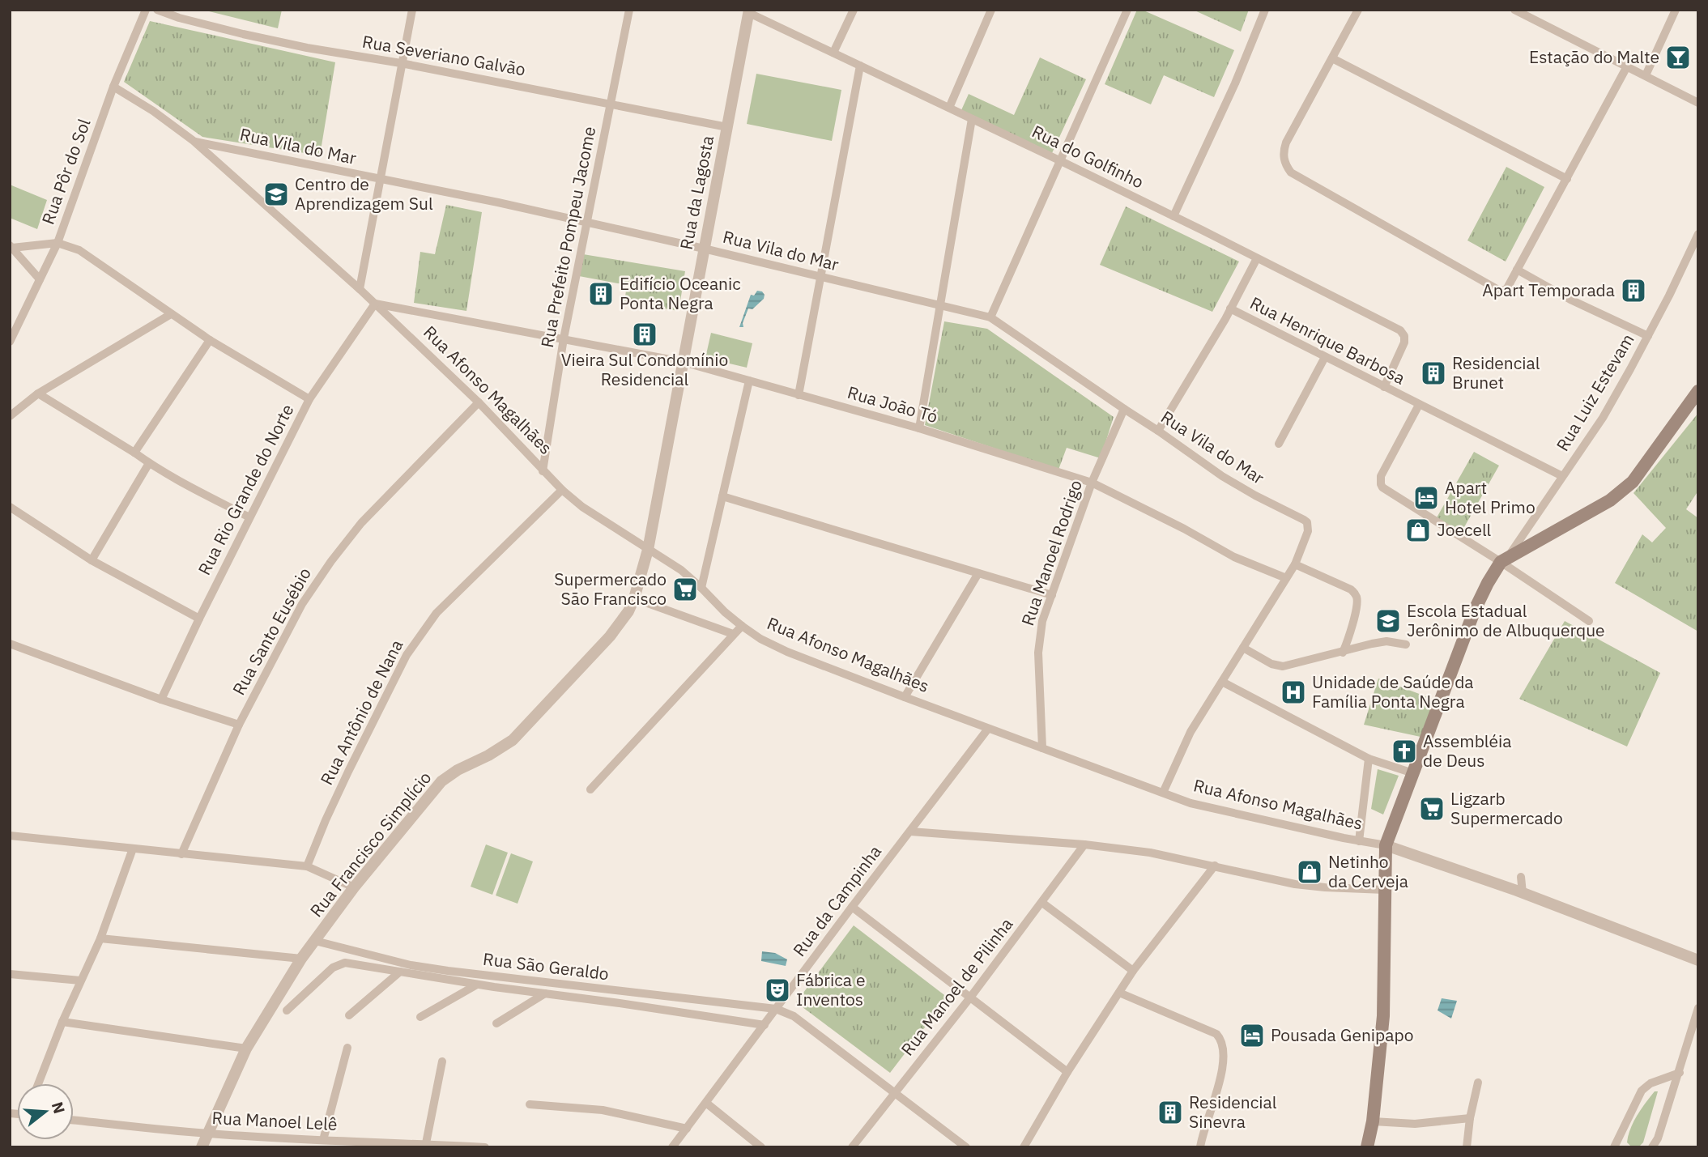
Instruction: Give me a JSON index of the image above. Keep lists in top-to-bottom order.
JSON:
{
  "streets": {
    "street": [
      "Rua Severiano Galvão",
      "Rua Vila do Mar",
      "Rua do Golfinho",
      "Rua Pôr do Sol",
      "Rua da Lagosta",
      "Rua Prefeito Pompeu Jacome",
      "Rua Henrique Barbosa",
      "Rua Afonso Magalhães",
      "Rua Luiz Estevam",
      "Rua João Tó",
      "Rua Rio Grande do Norte",
      "Rua Manoel Rodrigo",
      "Rua Santo Eusébio",
      "Rua Antônio de Nana",
      "Rua Francisco Simplício",
      "Rua da Campinha",
      "Rua São Geraldo",
      "Rua Manoel de Pilinha",
      "Rua Manoel Lelê"
    ]
  },
  "crossings": [
    ["Rua Severiano Galvão", "Rua da Lagosta"],
    ["Rua Severiano Galvão", "Rua Prefeito Pompeu Jacome"],
    ["Rua Vila do Mar", "Rua da Lagosta"],
    ["Rua Vila do Mar", "Rua Prefeito Pompeu Jacome"],
    ["Rua Vila do Mar", "Rua Afonso Magalhães"],
    ["Rua Vila do Mar", "Rua Manoel Rodrigo"],
    ["Rua do Golfinho", "Rua da Lagosta"],
    ["Rua do Golfinho", "Rua Henrique Barbosa"],
    ["Rua Pôr do Sol", "Rua Afonso Magalhães"],
    ["Rua da Lagosta", "Rua Afonso Magalhães"],
    ["Rua da Lagosta", "Rua João Tó"],
    ["Rua da Lagosta", "Rua Francisco Simplício"],
    ["Rua Prefeito Pompeu Jacome", "Rua Afonso Magalhães"],
    ["Rua Prefeito Pompeu Jacome", "Rua João Tó"],
    ["Rua Henrique Barbosa", "Rua Luiz Estevam"],
    ["Rua Afonso Magalhães", "Rua João Tó"],
    ["Rua Afonso Magalhães", "Rua Rio Grande do Norte"],
    ["Rua Afonso Magalhães", "Rua Manoel Rodrigo"],
    ["Rua Afonso Magalhães", "Rua Santo Eusébio"],
    ["Rua Afonso Magalhães", "Rua Antônio de Nana"],
    ["Rua Afonso Magalhães", "Rua Francisco Simplício"],
    ["Rua Afonso Magalhães", "Rua da Campinha"],
    ["Rua João Tó", "Rua Rio Grande do Norte"],
    ["Rua João Tó", "Rua Manoel Rodrigo"],
    ["Rua Francisco Simplício", "Rua São Geraldo"],
    ["Rua Francisco Simplício", "Rua Manoel Lelê"],
    ["Rua da Campinha", "Rua São Geraldo"],
    ["Rua São Geraldo", "Rua Manoel de Pilinha"]
  ],
  "places": {
    "bar": ["Estação do Malte"],
    "school or university": ["Centro de Aprendizagem Sul", "Escola Estadual Jerônimo de Albuquerque"],
    "building": [
      "Apart Temporada",
      "Edifício Oceanic Ponta Negra",
      "Vieira Sul Condomínio Residencial",
      "Residencial Brunet",
      "Residencial Sinevra"
    ],
    "hotel": ["Apart Hotel Primo", "Pousada Genipapo"],
    "shop": ["Joecell", "Netinho da Cerveja"],
    "supermarket": ["Supermercado São Francisco", "Ligzarb Supermercado"],
    "hospital": ["Unidade de Saúde da Família Ponta Negra"],
    "church": ["Assembléia de Deus"],
    "theatre": ["Fábrica e Inventos"]
  },
  "north": "right"
}
